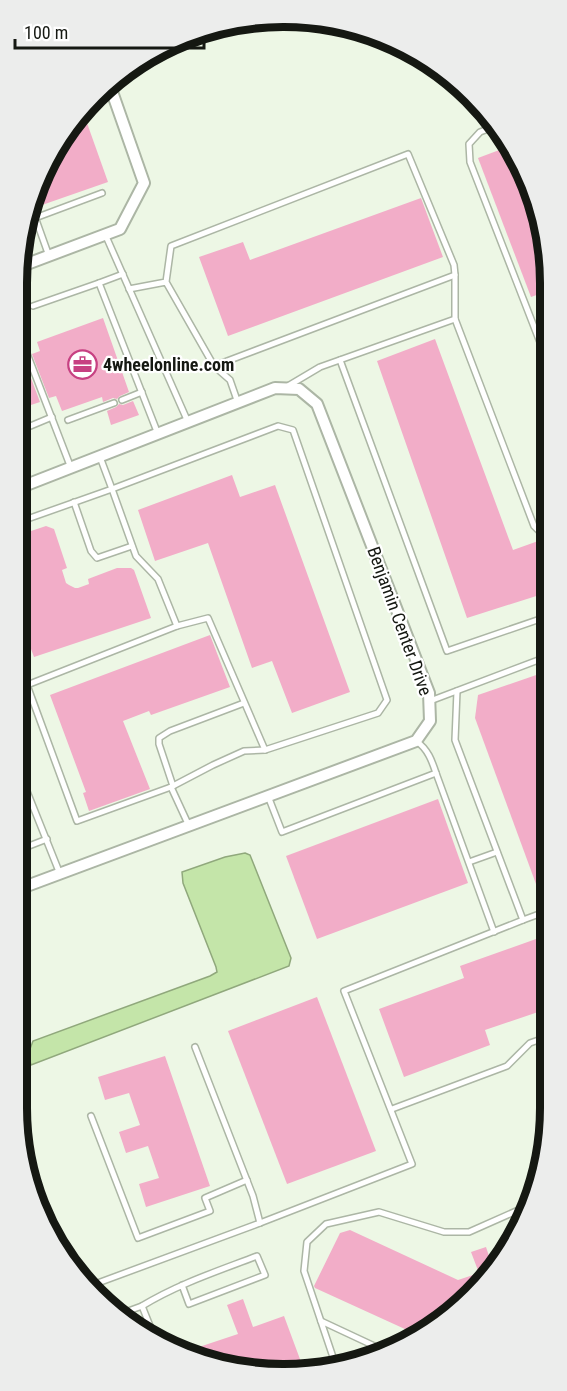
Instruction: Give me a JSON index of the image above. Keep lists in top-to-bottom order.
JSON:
{
  "streets": {
    "street": ["Benjamin Center Drive"]
  },
  "places": {
    "office": ["4wheelonline.com"]
  },
  "scale_bar": "100 m"
}
